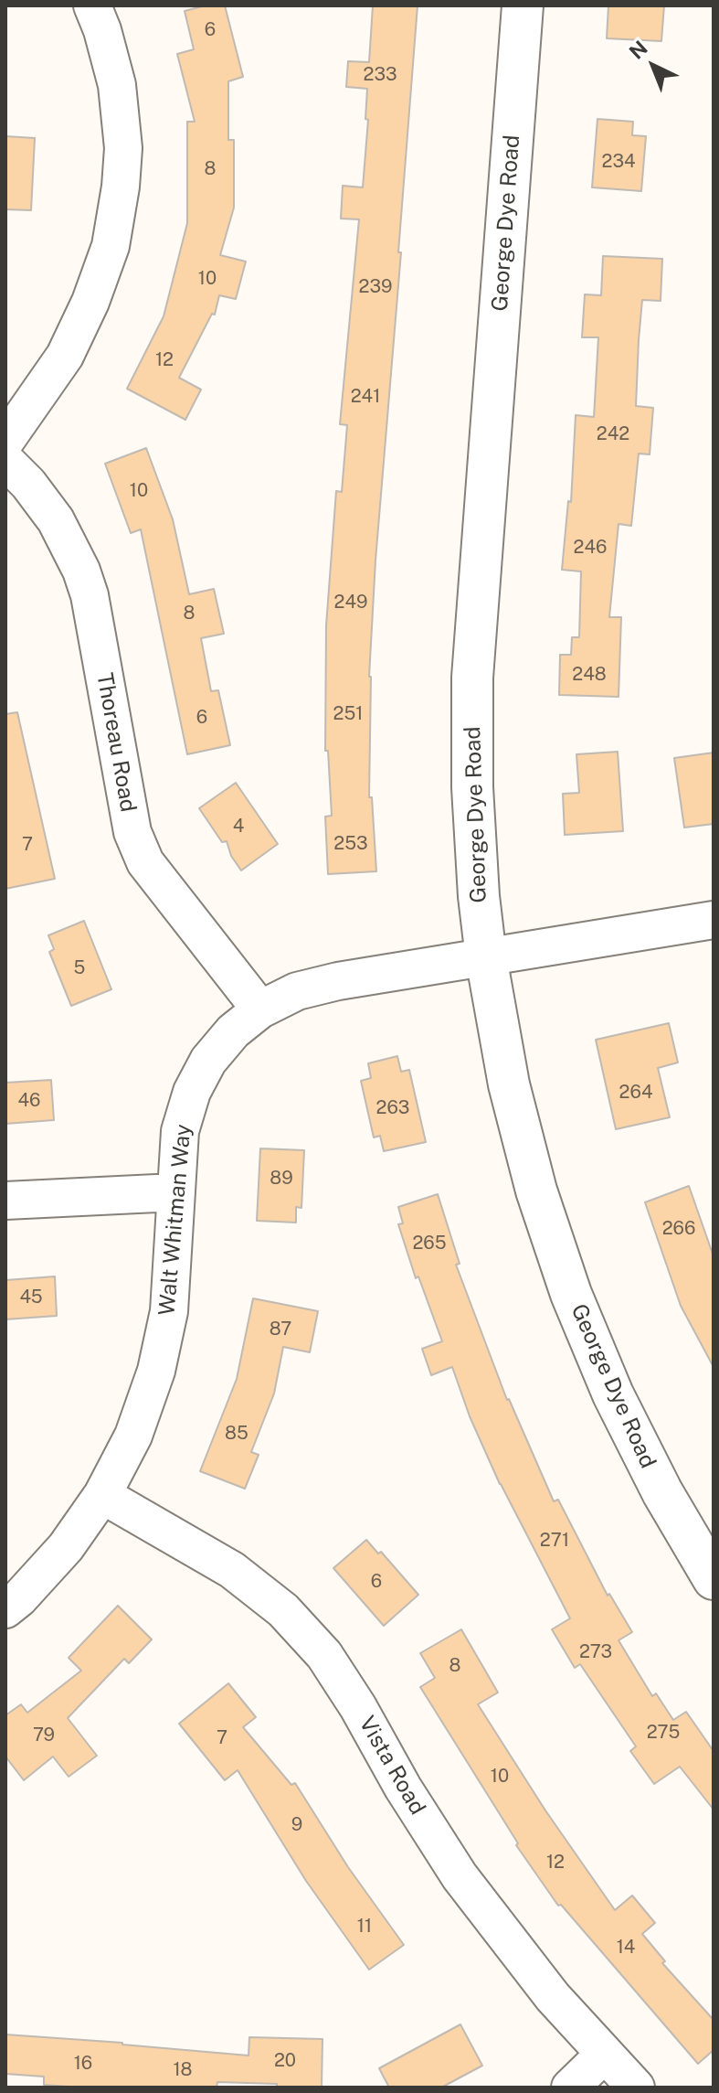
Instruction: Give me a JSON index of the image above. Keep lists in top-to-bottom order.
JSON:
{
  "streets": {
    "street": [
      "George Dye Road",
      "Thoreau Road",
      "Walt Whitman Way",
      "Vista Road"
    ]
  },
  "crossings": [
    ["George Dye Road", "Walt Whitman Way"],
    ["Thoreau Road", "Walt Whitman Way"],
    ["Walt Whitman Way", "Vista Road"]
  ],
  "house_numbers": [
    "6",
    "233",
    "234",
    "8",
    "10",
    "239",
    "12",
    "241",
    "242",
    "10",
    "246",
    "249",
    "8",
    "248",
    "251",
    "6",
    "4",
    "253",
    "7",
    "5",
    "264",
    "46",
    "263",
    "89",
    "266",
    "265",
    "45",
    "87",
    "85",
    "271",
    "6",
    "273",
    "8",
    "275",
    "79",
    "7",
    "10",
    "9",
    "12",
    "11",
    "14",
    "20",
    "16",
    "18"
  ],
  "north": "top left"
}
